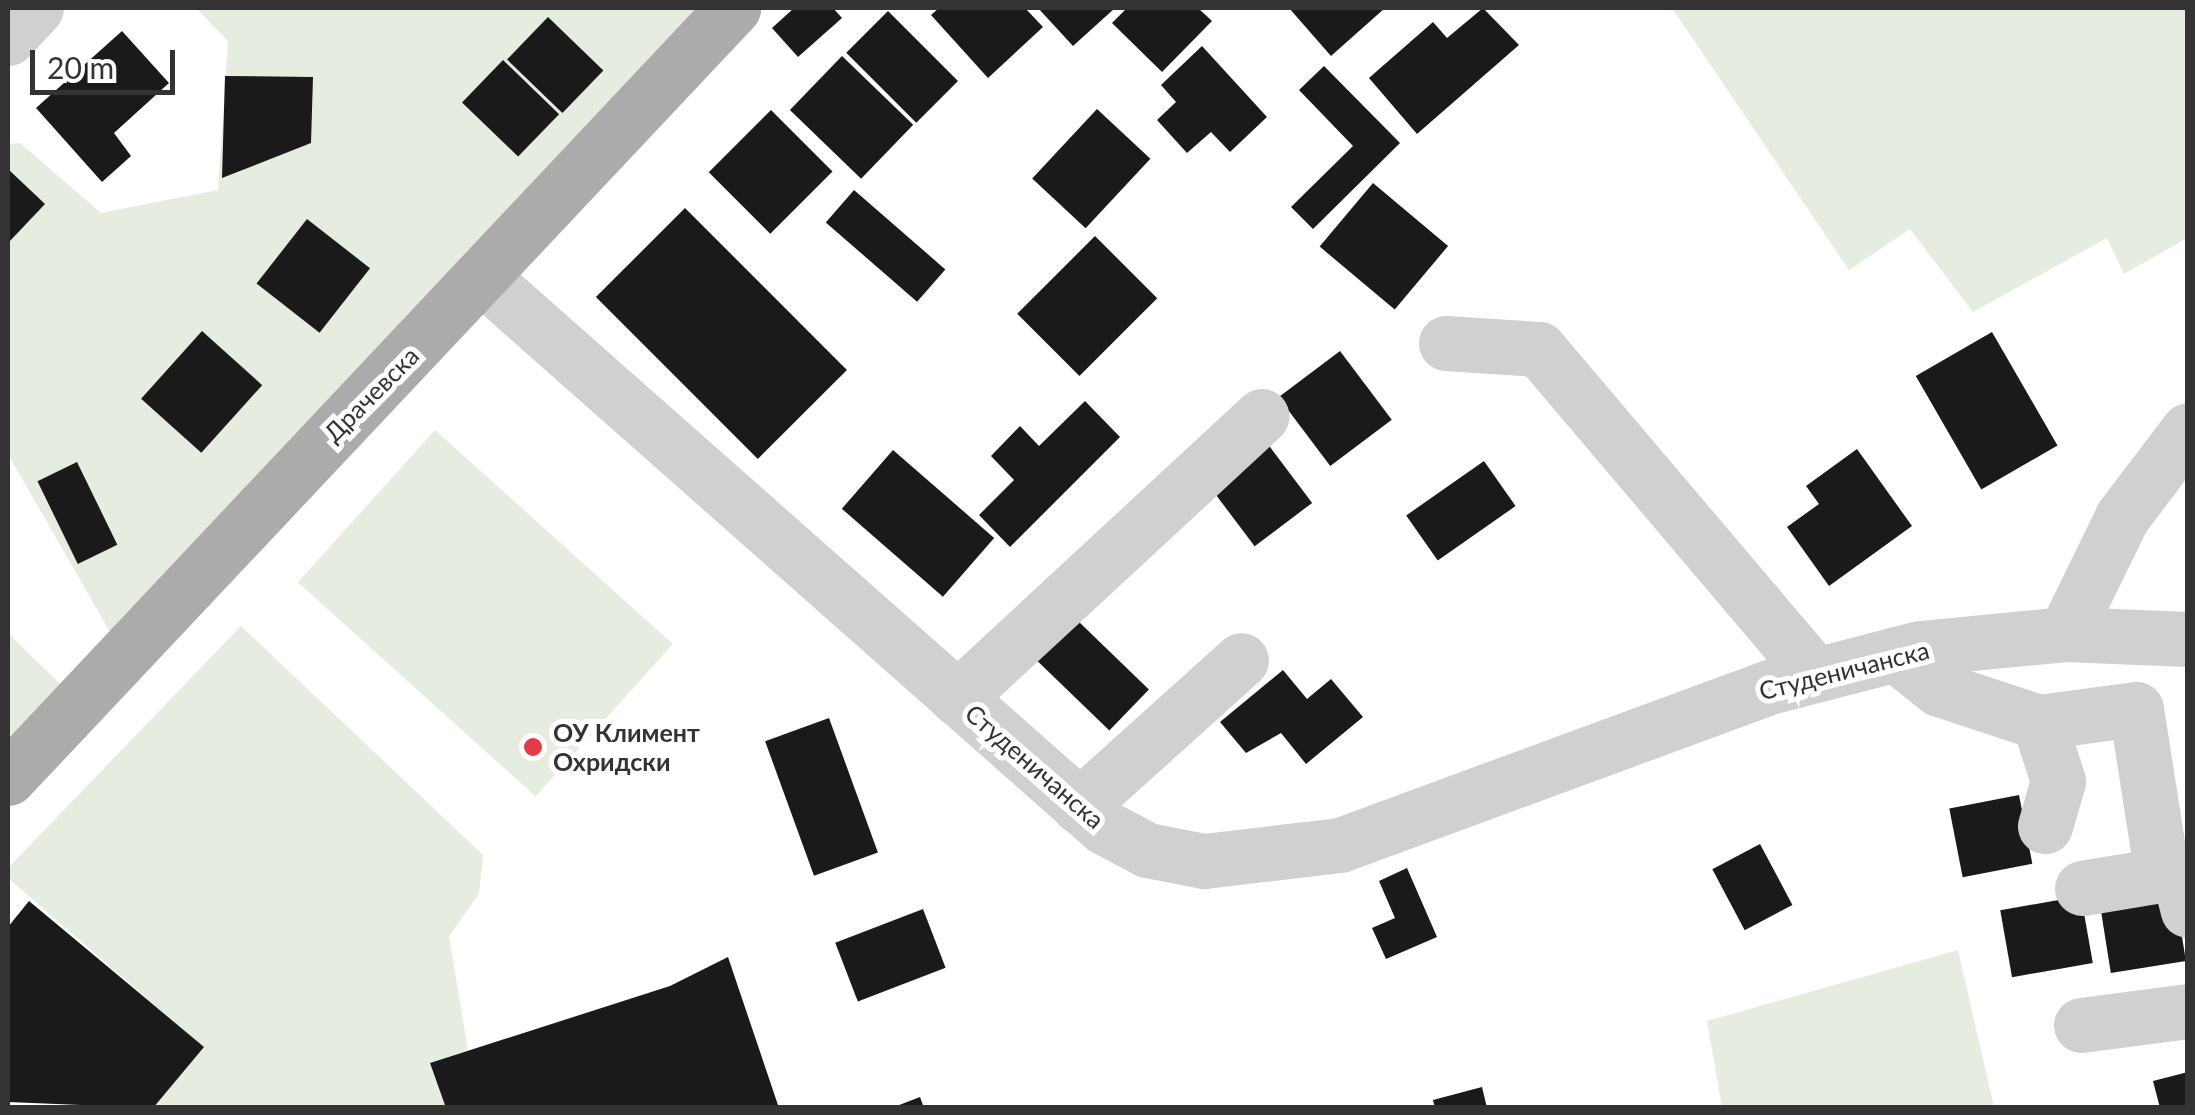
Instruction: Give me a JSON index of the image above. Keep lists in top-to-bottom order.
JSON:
{
  "streets": {
    "main road": ["Драчевска"],
    "street": ["Студеничанска"]
  },
  "crossings": [
    ["Драчевска", "Студеничанска"]
  ],
  "places": ["ОУ Климент Охридски"],
  "scale_bar": "20 m"
}
